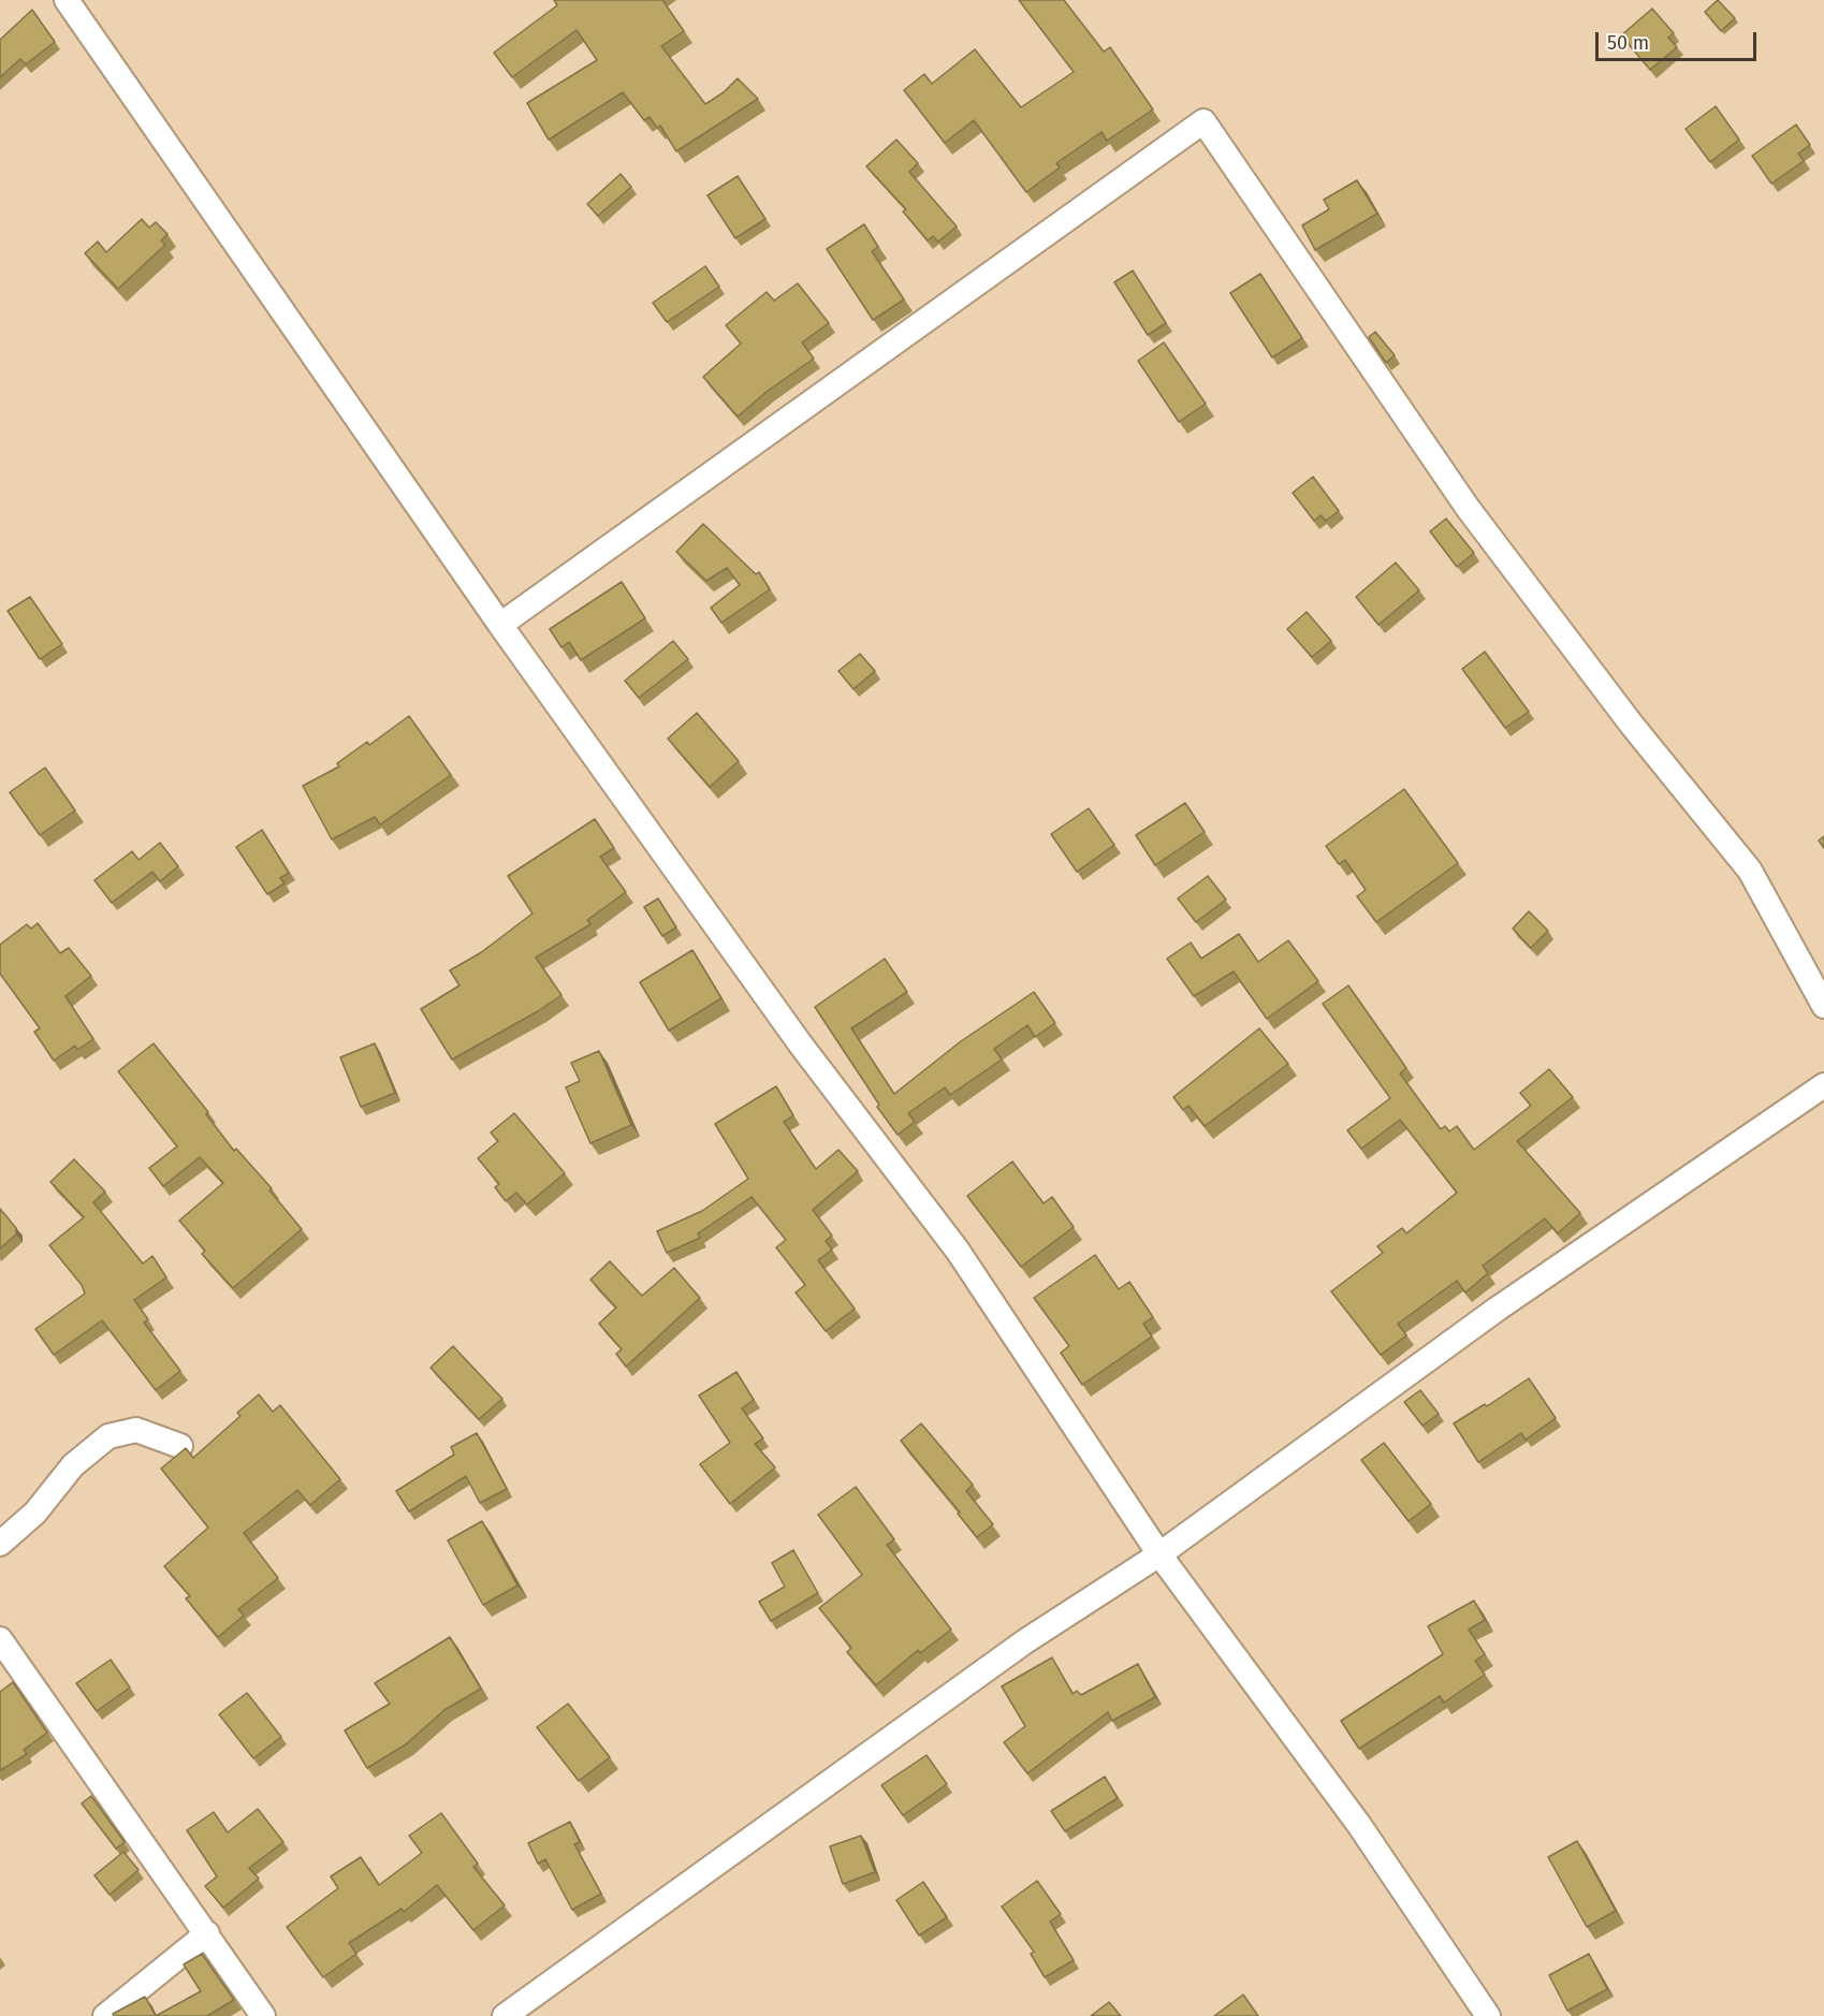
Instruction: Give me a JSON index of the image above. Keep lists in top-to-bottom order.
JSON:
{
  "scale_bar": "50 m"
}
